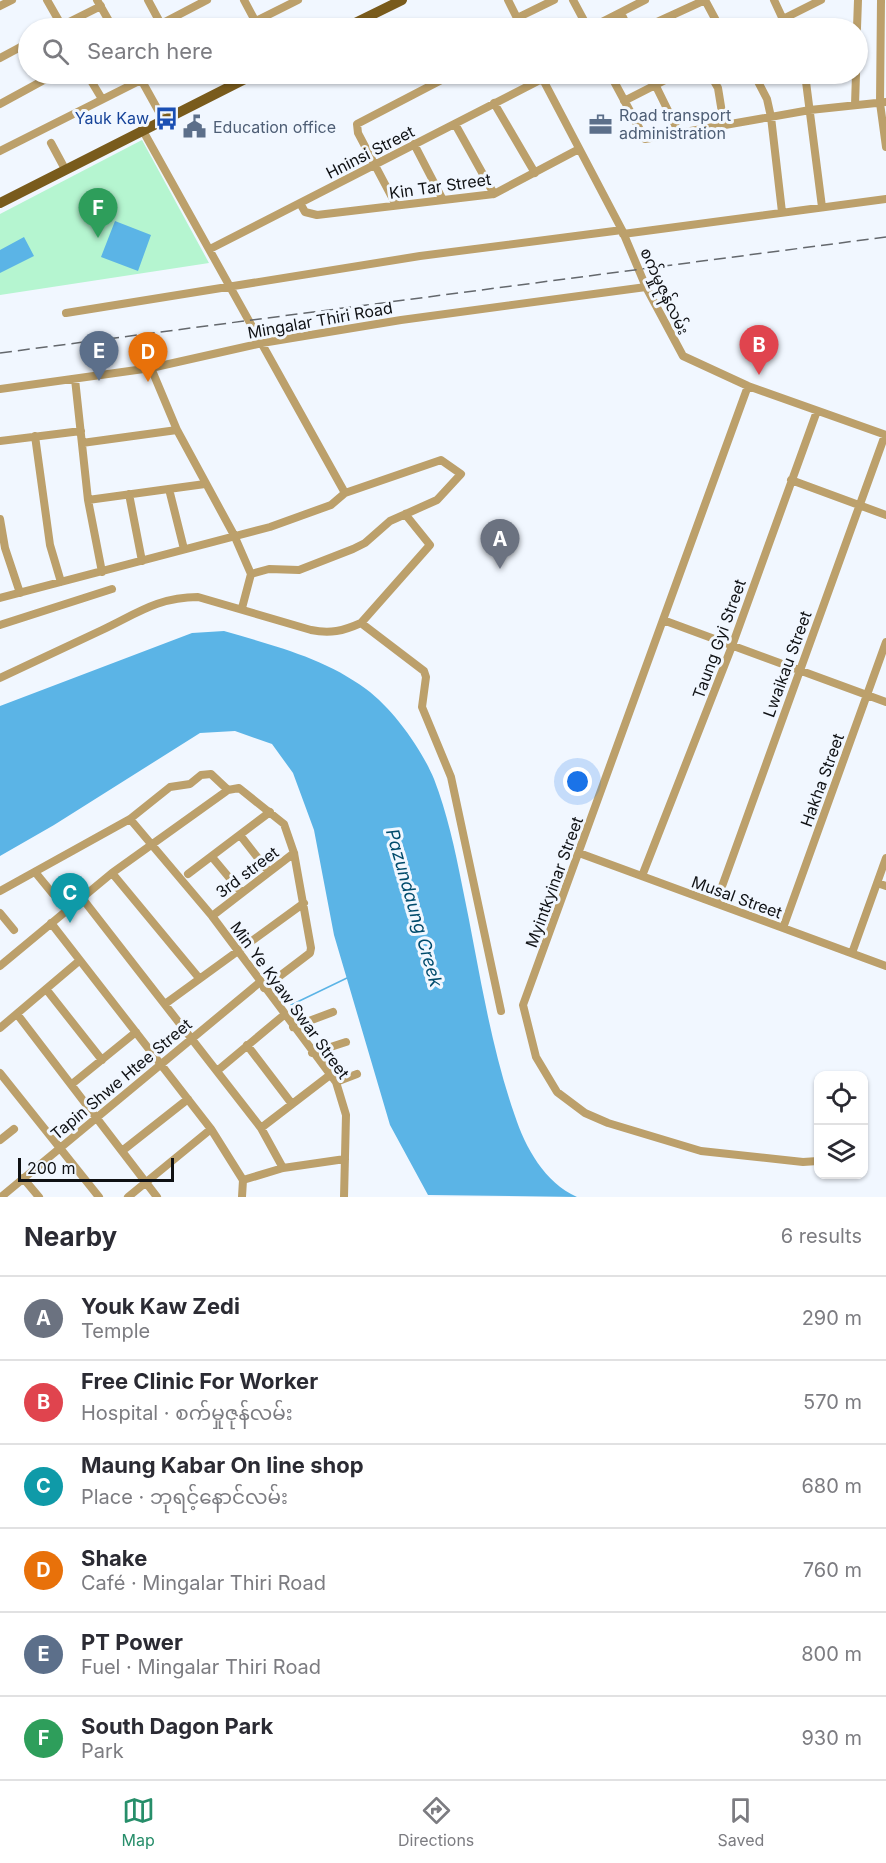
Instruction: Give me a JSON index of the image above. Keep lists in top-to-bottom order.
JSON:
{
  "streets": {
    "street": [
      "Hninsi Street",
      "Kin Tar Street",
      "စက်မှုဇုန်လမ်း",
      "Mingalar Thiri Road",
      "Taung Gyi Street",
      "Lwaikau Street",
      "Hakha Street",
      "3rd street",
      "Myintkyinar Street",
      "Musal Street",
      "Min Ye Kyaw Swar Street",
      "Tapin Shwe Htee Street"
    ]
  },
  "crossings": [
    ["Hninsi Street", "Kin Tar Street"],
    ["Kin Tar Street", "စက်မှုဇုန်လမ်း"],
    ["စက်မှုဇုန်လမ်း", "Mingalar Thiri Road"],
    ["စက်မှုဇုန်လမ်း", "Taung Gyi Street"],
    ["စက်မှုဇုန်လမ်း", "Lwaikau Street"],
    ["စက်မှုဇုန်လမ်း", "Myintkyinar Street"],
    ["Taung Gyi Street", "Musal Street"],
    ["Lwaikau Street", "Musal Street"],
    ["Hakha Street", "Musal Street"],
    ["Myintkyinar Street", "Musal Street"],
    ["Min Ye Kyaw Swar Street", "Tapin Shwe Htee Street"]
  ],
  "water": ["Pazundaung Creek"],
  "places": {
    "bus stop": ["Yauk Kaw"],
    "office": ["Road transport administration"],
    "public building": ["Education office"]
  },
  "scale_bar": "200 m",
  "page": {
    "search": "Search here",
    "pins": [
      "F",
      "B",
      "E",
      "D",
      "A",
      "C"
    ],
    "scale": "200 m",
    "heading": ["Nearby", "6 results"],
    "list": [
      {
        "mark": "A",
        "name": "Youk Kaw Zedi",
        "note": "Temple",
        "value": "290 m"
      },
      {
        "mark": "B",
        "name": "Free Clinic For Worker",
        "note": "Hospital · စက်မှုဇုန်လမ်း",
        "value": "570 m"
      },
      {
        "mark": "C",
        "name": "Maung Kabar On line shop",
        "note": "Place · ဘုရင့်နောင်လမ်း",
        "value": "680 m"
      },
      {
        "mark": "D",
        "name": "Shake",
        "note": "Café · Mingalar Thiri Road",
        "value": "760 m"
      },
      {
        "mark": "E",
        "name": "PT Power",
        "note": "Fuel · Mingalar Thiri Road",
        "value": "800 m"
      },
      {
        "mark": "F",
        "name": "South Dagon Park",
        "note": "Park",
        "value": "930 m"
      }
    ],
    "nav": ["Map", "Directions", "Saved"]
  }
}
